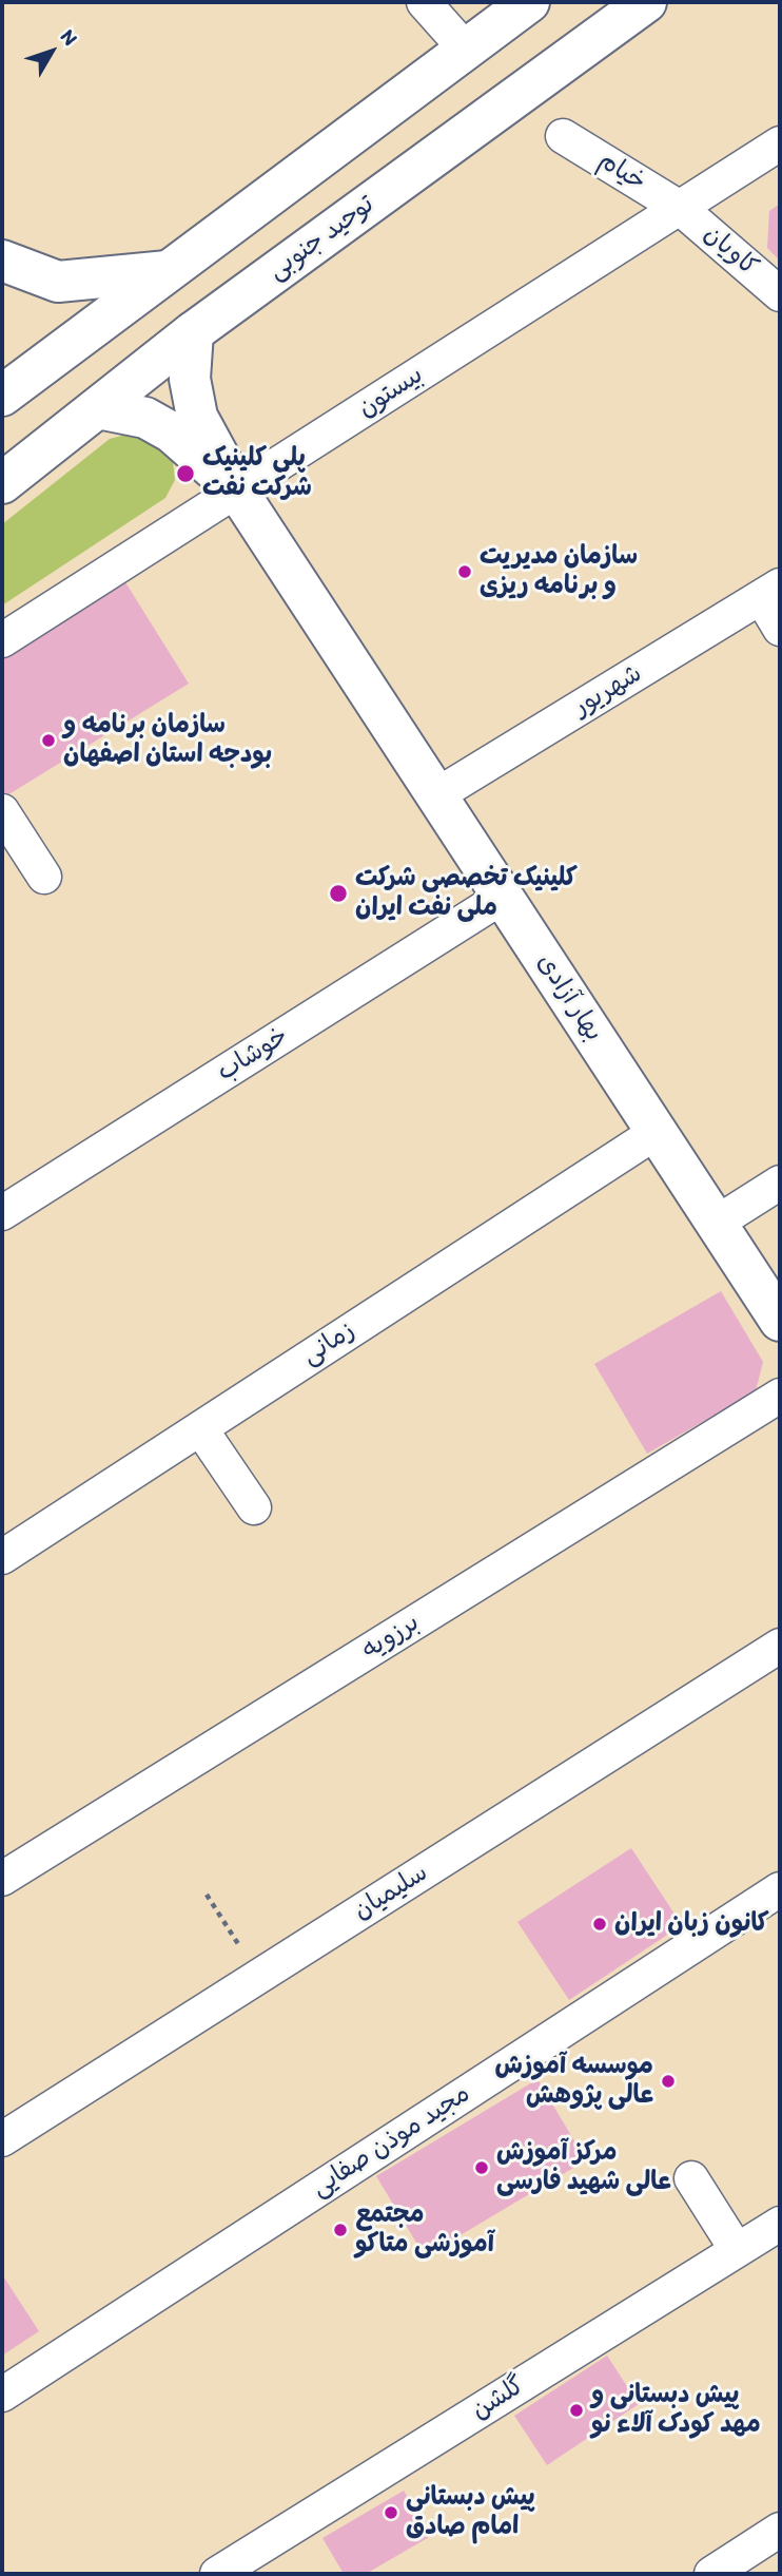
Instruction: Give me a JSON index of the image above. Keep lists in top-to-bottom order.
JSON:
{
  "streets": {
    "main road": ["توحید جنوبی", "بهار آزادی"],
    "street": [
      "خیام",
      "کاویان",
      "بیستون",
      "شهریور",
      "خوشاب",
      "زمانی",
      "برزویه",
      "سلیمیان",
      "مجید موذن صفایی",
      "گلشن"
    ]
  },
  "crossings": [
    ["خیام", "کاویان"],
    ["خیام", "بیستون"],
    ["توحید جنوبی", "بهار آزادی"],
    ["کاویان", "بیستون"],
    ["بیستون", "بهار آزادی"],
    ["شهریور", "بهار آزادی"],
    ["بهار آزادی", "خوشاب"],
    ["بهار آزادی", "زمانی"]
  ],
  "places": [
    "پلی کلینیک شرکت نفت",
    "سازمان مدیریت و برنامه ریزی",
    "سازمان برنامه و بودجه استان اصفهان",
    "کلینیک تخصصی شرکت ملی نفت ایران",
    "کانون زبان ایران",
    "موسسه آموزش عالی پژوهش",
    "مرکز آموزش عالی شهید فارسی",
    "مجتمع آموزشی متاکو",
    "پیش دبستانی و مهد کودک آلاء نو",
    "پیش دبستانی امام صادق"
  ],
  "north": "top right"
}
